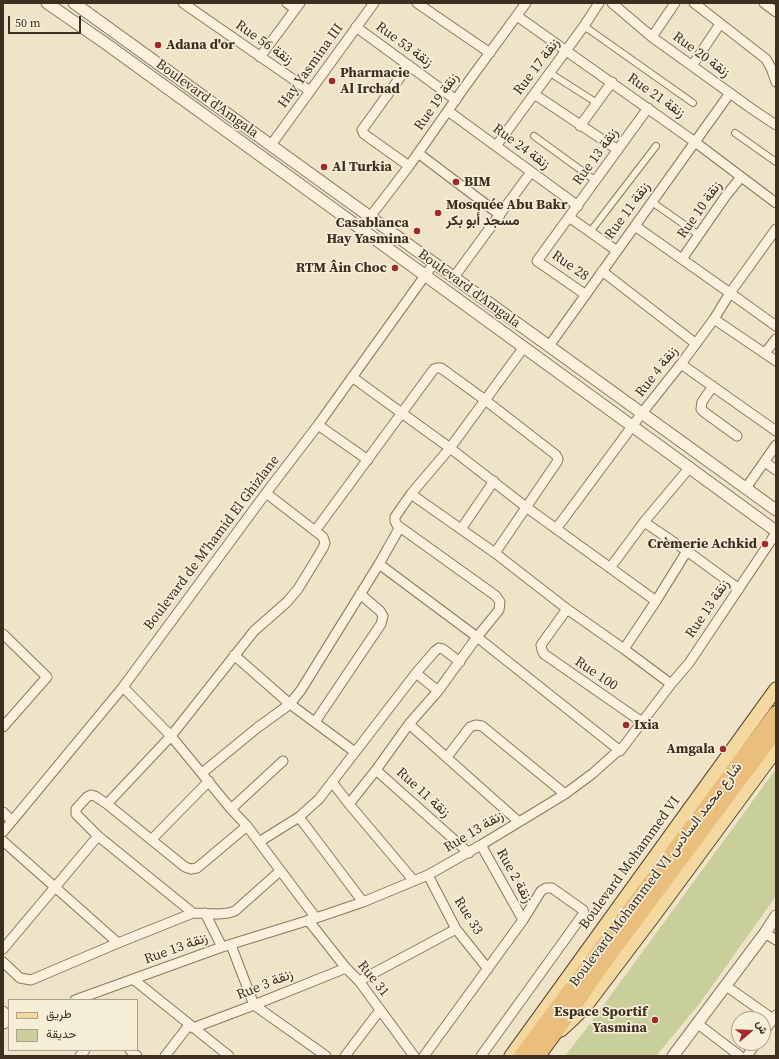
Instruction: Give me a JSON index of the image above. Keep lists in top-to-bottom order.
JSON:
{
  "streets": {
    "highway": ["Boulevard Mohammed VI شارع محمد السادس"],
    "main road": ["Boulevard Mohammed VI"],
    "street": [
      "Rue 56 زنقة",
      "Rue 53 زنقة",
      "Rue 20 زنقة",
      "Hay Yasmina III",
      "Rue 17 زنقة",
      "Rue 21 زنقة",
      "Boulevard d'Amgala",
      "Rue 19 زنقة",
      "Rue 24 زنقة",
      "Rue 13 زنقة",
      "Rue 10 زنقة",
      "Rue 11 زنقة",
      "Rue 28",
      "Rue 4 زنقة",
      "Boulevard de M'hamid El Ghizlane",
      "Rue 100",
      "Rue 2 زنقة",
      "Rue 33",
      "Rue 31",
      "Rue 3 زنقة"
    ]
  },
  "crossings": [
    ["Rue 56 زنقة", "Hay Yasmina III"],
    ["Rue 53 زنقة", "Hay Yasmina III"],
    ["Rue 53 زنقة", "Rue 19 زنقة"],
    ["Rue 20 زنقة", "Rue 11 زنقة"],
    ["Hay Yasmina III", "Boulevard d'Amgala"],
    ["Rue 17 زنقة", "Rue 21 زنقة"],
    ["Rue 17 زنقة", "Rue 24 زنقة"],
    ["Rue 21 زنقة", "Rue 19 زنقة"],
    ["Rue 21 زنقة", "Rue 13 زنقة"],
    ["Rue 21 زنقة", "Rue 10 زنقة"],
    ["Rue 21 زنقة", "Rue 11 زنقة"],
    ["Boulevard d'Amgala", "Rue 19 زنقة"],
    ["Boulevard d'Amgala", "Rue 13 زنقة"],
    ["Boulevard d'Amgala", "Rue 11 زنقة"],
    ["Boulevard d'Amgala", "Rue 4 زنقة"],
    ["Boulevard d'Amgala", "Boulevard de M'hamid El Ghizlane"],
    ["Rue 19 زنقة", "Rue 24 زنقة"],
    ["Rue 24 زنقة", "Rue 13 زنقة"],
    ["Rue 13 زنقة", "Rue 11 زنقة"],
    ["Rue 13 زنقة", "Rue 28"],
    ["Rue 13 زنقة", "Rue 100"],
    ["Rue 13 زنقة", "Rue 2 زنقة"],
    ["Rue 13 زنقة", "Rue 33"],
    ["Rue 13 زنقة", "Rue 31"],
    ["Rue 11 زنقة", "Rue 28"],
    ["Boulevard de M'hamid El Ghizlane", "Rue 31"],
    ["Rue 31", "Rue 3 زنقة"]
  ],
  "places": [
    "Adana d'or",
    "Pharmacie Al Irchad",
    "Al Turkia",
    "BIM",
    "Mosquée Abu Bakr مسجد أبو بكر",
    "Casablanca Hay Yasmina",
    "RTM Âin Choc",
    "Crèmerie Achkid",
    "Ixia",
    "Amgala",
    "Espace Sportif Yasmina"
  ],
  "legend": ["طريق", "حديقة"],
  "scale_bar": "50 m",
  "north": "right"
}
